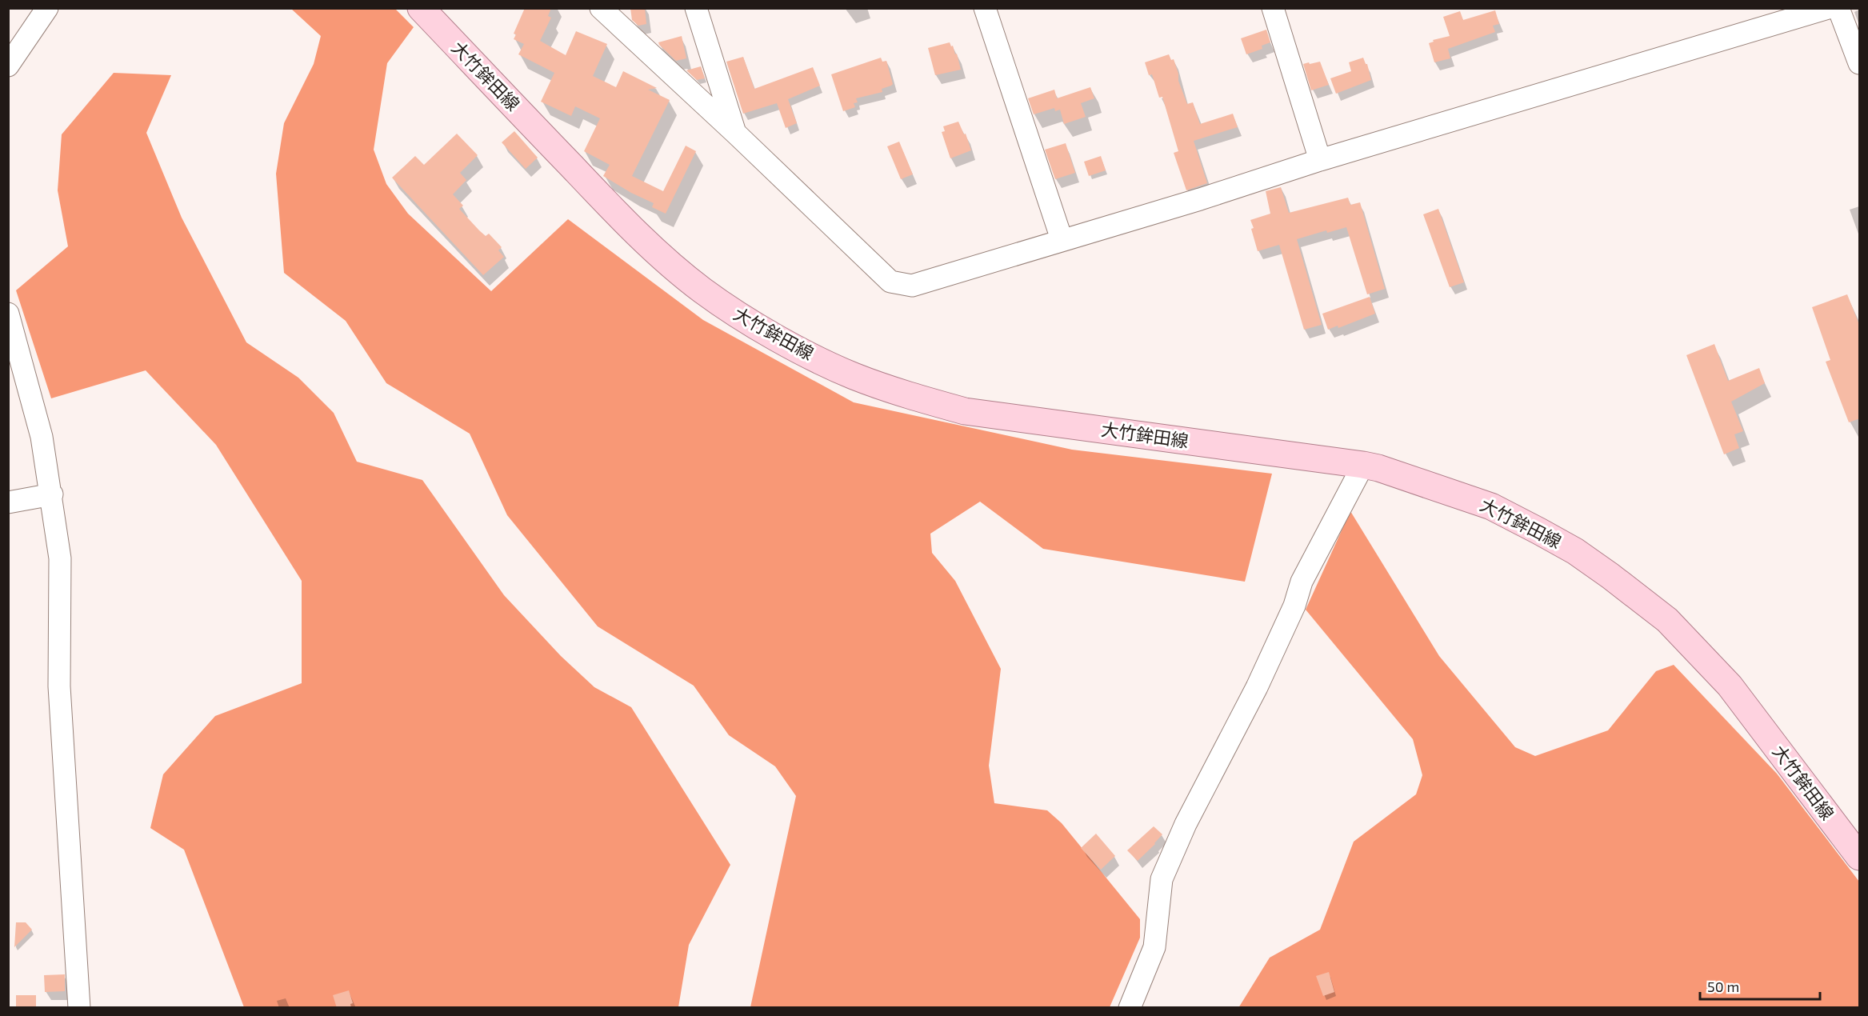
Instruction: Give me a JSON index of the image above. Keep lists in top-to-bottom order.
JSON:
{
  "streets": {
    "main road": ["大竹鉾田線"]
  },
  "scale_bar": "50 m"
}
